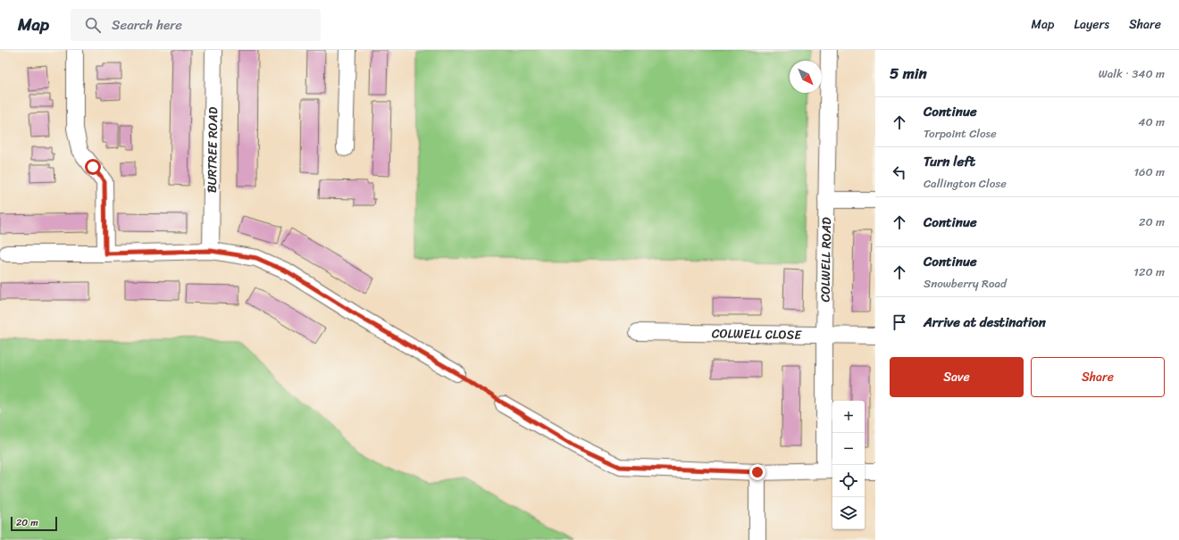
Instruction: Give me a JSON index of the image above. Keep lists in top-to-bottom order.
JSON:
{
  "streets": {
    "street": ["BURTREE ROAD", "COLWELL ROAD", "COLWELL CLOSE"]
  },
  "crossings": [
    ["COLWELL ROAD", "COLWELL CLOSE"]
  ],
  "scale_bar": "20 m",
  "north": "bottom right",
  "page": {
    "header": "Map",
    "search": "Search here",
    "nav": ["Map", "Layers", "Share"],
    "heading": ["5 min", "Walk · 340 m"],
    "list": [
      ["Continue", "Torpoint Close", "40 m"],
      ["Turn left", "Callington Close", "160 m"],
      ["Continue", "20 m"],
      ["Continue", "Snowberry Road", "120 m"],
      "Arrive at destination"
    ],
    "buttons": ["Save", "Share"],
    "map_buttons": ["+", "−"],
    "scale": "20 m"
  }
}
